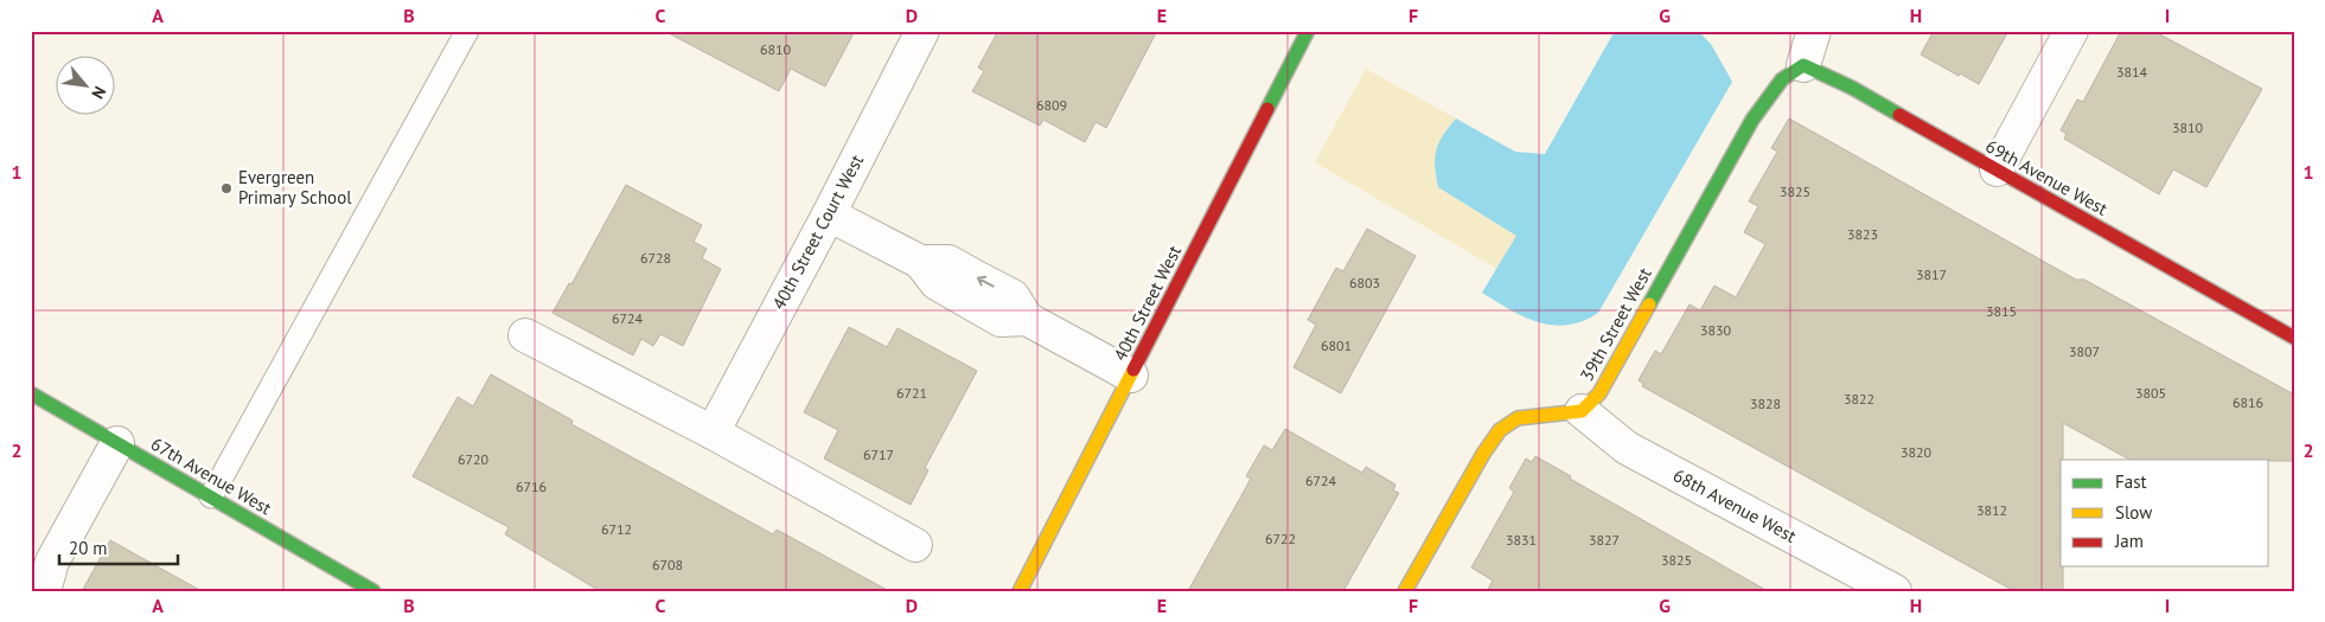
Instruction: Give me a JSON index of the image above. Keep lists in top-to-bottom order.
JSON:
{
  "streets": {
    "street": [
      "69th Avenue West",
      "40th Street Court West",
      "40th Street West",
      "39th Street West",
      "67th Avenue West",
      "68th Avenue West"
    ]
  },
  "crossings": [
    ["69th Avenue West", "39th Street West"],
    ["39th Street West", "68th Avenue West"]
  ],
  "places": ["Evergreen Primary School"],
  "house_numbers": [
    "6810",
    "3814",
    "6809",
    "3810",
    "3825",
    "3823",
    "6728",
    "3817",
    "6803",
    "3815",
    "6724",
    "3830",
    "6801",
    "3807",
    "6721",
    "3805",
    "3822",
    "6816",
    "3828",
    "3820",
    "6717",
    "6720",
    "6724",
    "6716",
    "3812",
    "6712",
    "6722",
    "3831",
    "3827",
    "3825",
    "6708"
  ],
  "legend": ["Fast", "Slow", "Jam"],
  "scale_bar": "20 m",
  "north": "bottom right",
  "grid": {
    "columns": [
      "A",
      "B",
      "C",
      "D",
      "E",
      "F",
      "G",
      "H",
      "I"
    ],
    "rows": ["1", "2"]
  }
}
